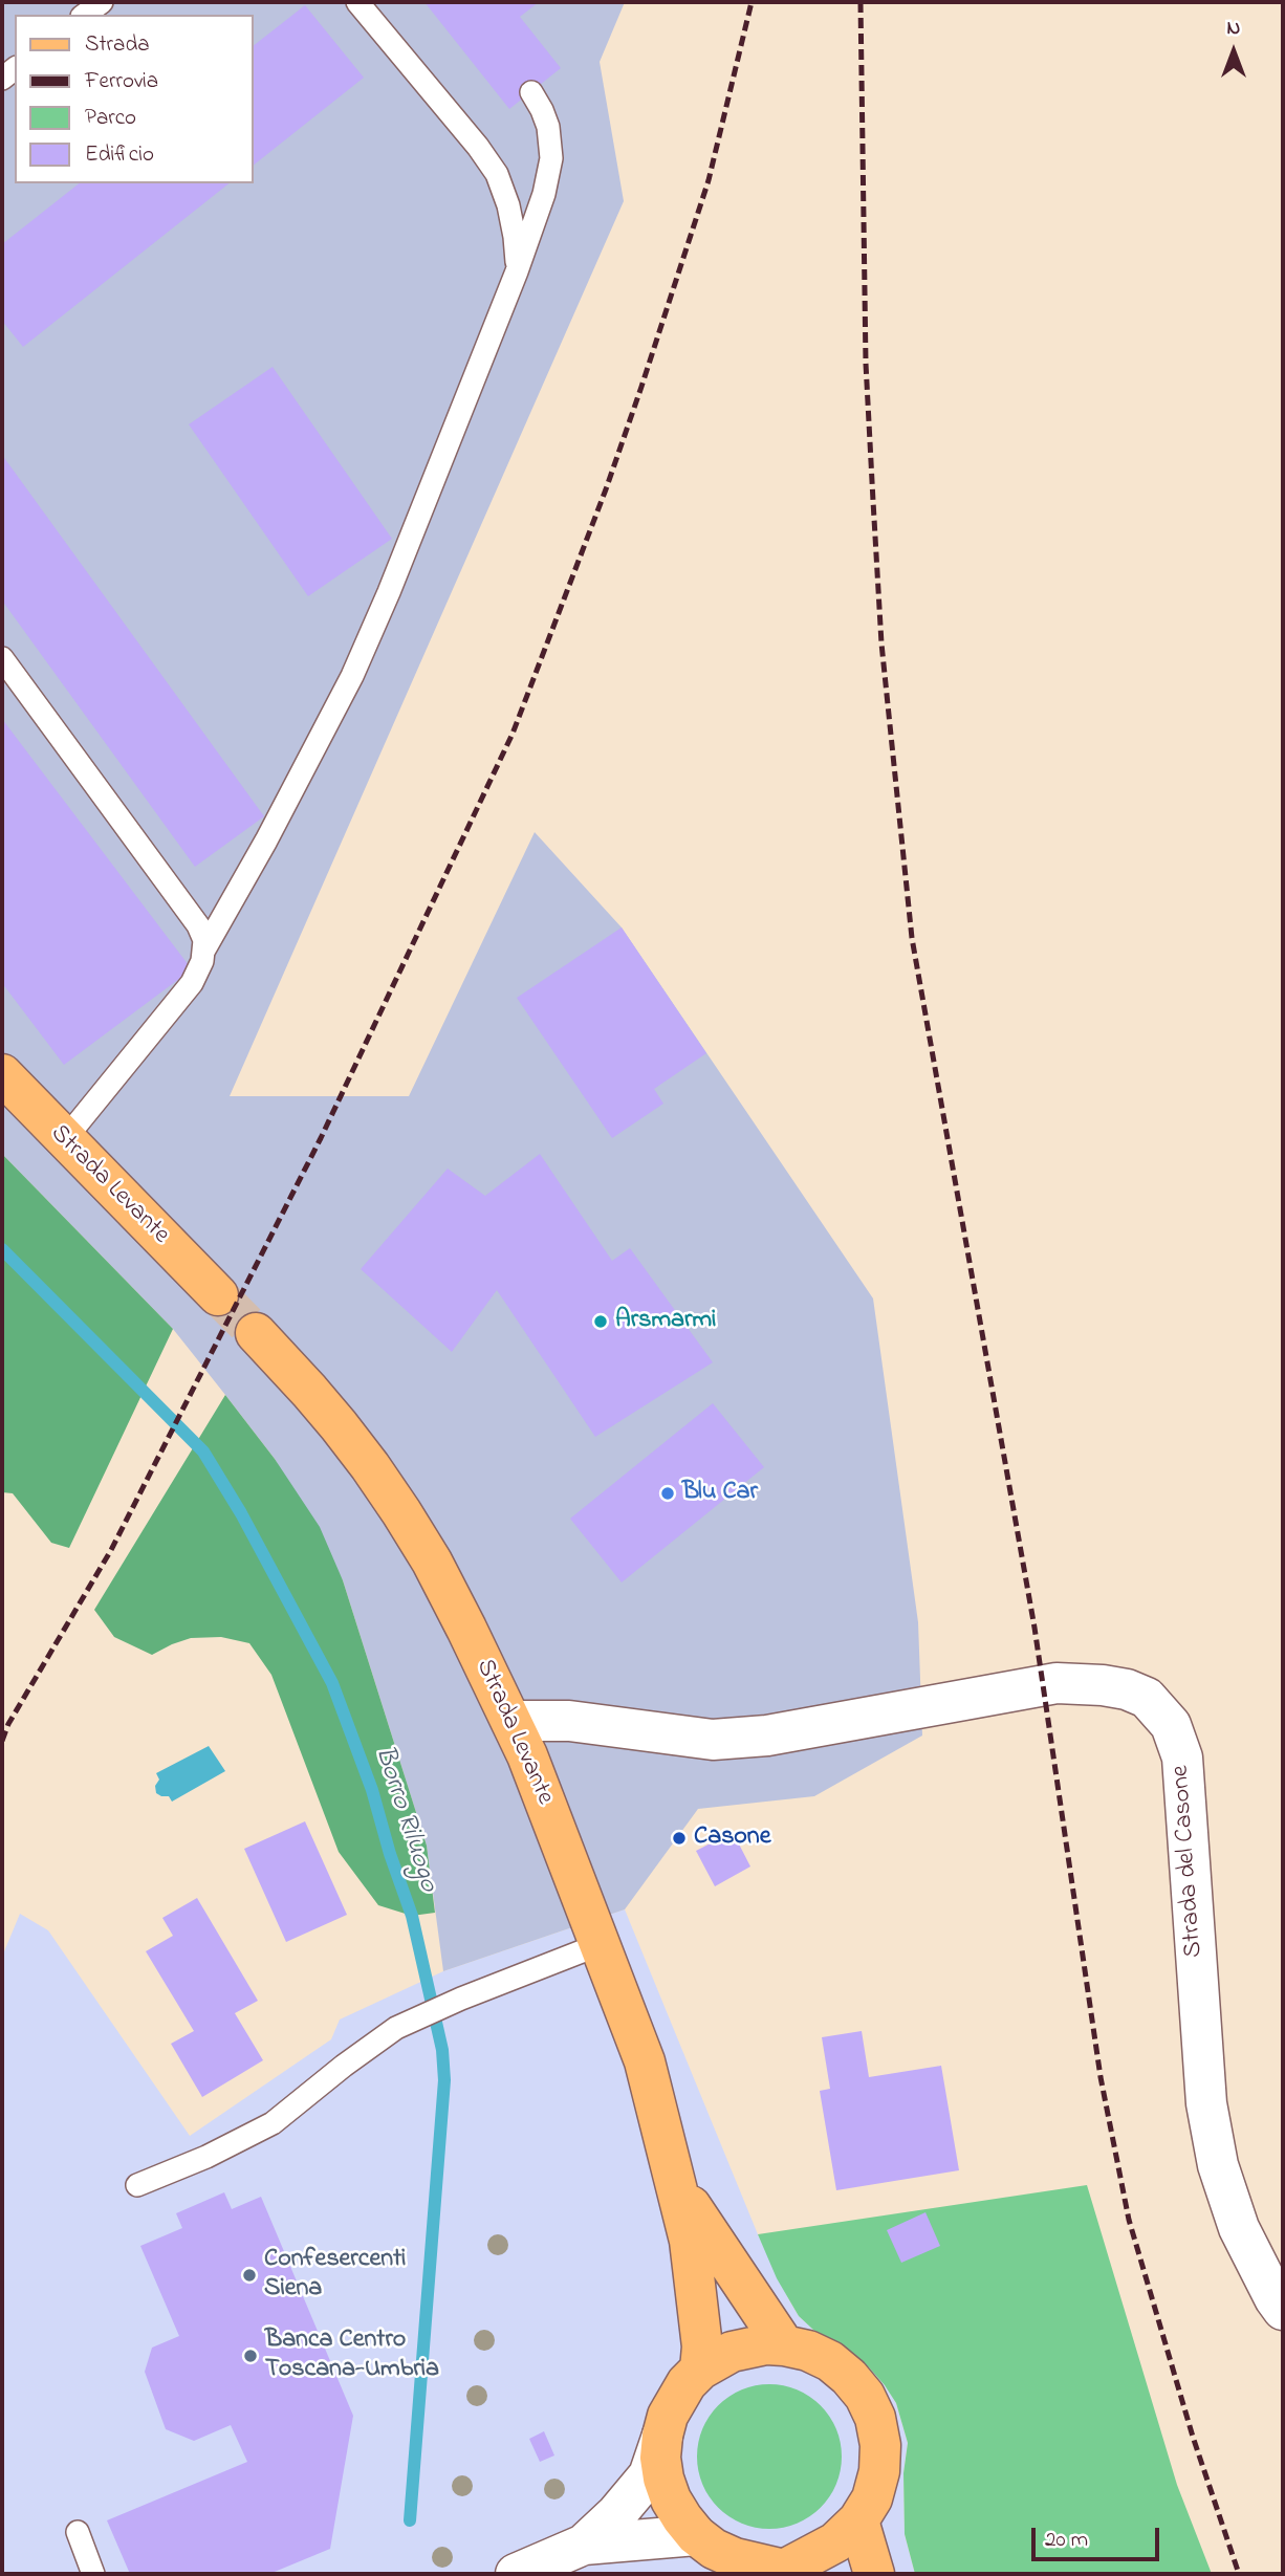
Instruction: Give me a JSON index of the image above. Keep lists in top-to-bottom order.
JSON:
{
  "streets": {
    "main road": ["Strada Levante"],
    "street": ["Strada del Casone"]
  },
  "crossings": [
    ["Strada Levante", "Strada del Casone"]
  ],
  "water": ["Borro Riluogo"],
  "places": [
    "Arsmarmi",
    "Blu Car",
    "Casone",
    "Confesercenti Siena",
    "Banca Centro Toscana-Umbria"
  ],
  "legend": [
    "Strada",
    "Ferrovia",
    "Parco",
    "Edificio"
  ],
  "scale_bar": "20 m",
  "north": "top"
}
